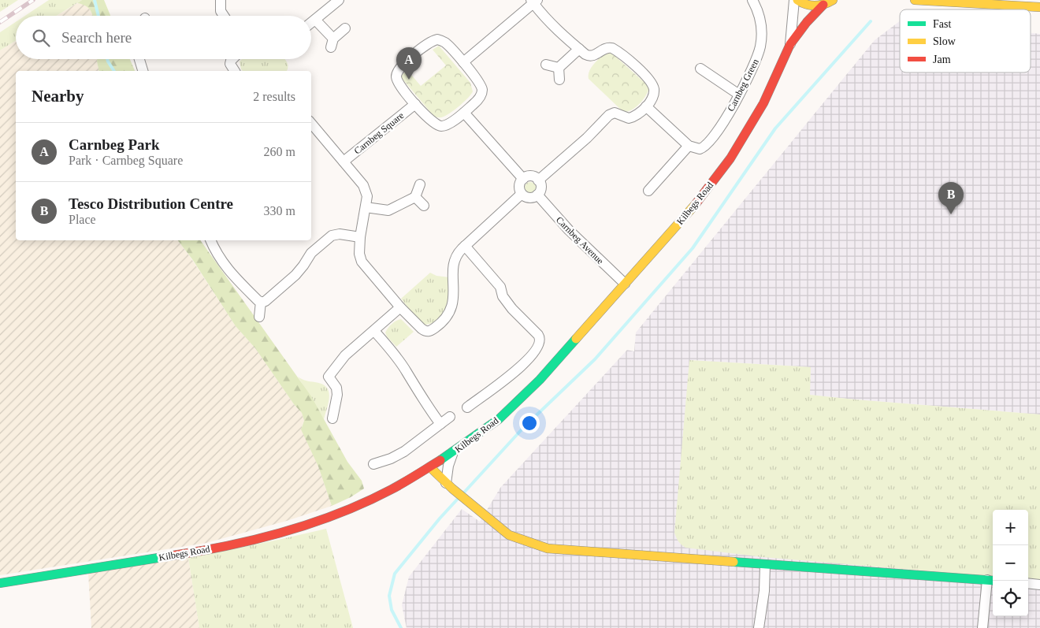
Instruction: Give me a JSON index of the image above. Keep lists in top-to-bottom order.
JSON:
{
  "streets": {
    "main road": ["Kilbegs Road"],
    "street": ["Carnbeg Green", "Carnbeg Square", "Carnbeg Avenue"]
  },
  "crossings": [
    ["Kilbegs Road", "Carnbeg Avenue"]
  ],
  "legend": ["Fast", "Slow", "Jam"],
  "page": {
    "search": "Search here",
    "pins": ["A", "B"],
    "heading": ["Nearby", "2 results"],
    "list": [
      {
        "mark": "A",
        "name": "Carnbeg Park",
        "note": "Park · Carnbeg Square",
        "value": "260 m"
      },
      {
        "mark": "B",
        "name": "Tesco Distribution Centre",
        "note": "Place",
        "value": "330 m"
      }
    ],
    "map_buttons": ["+", "−"]
  }
}
